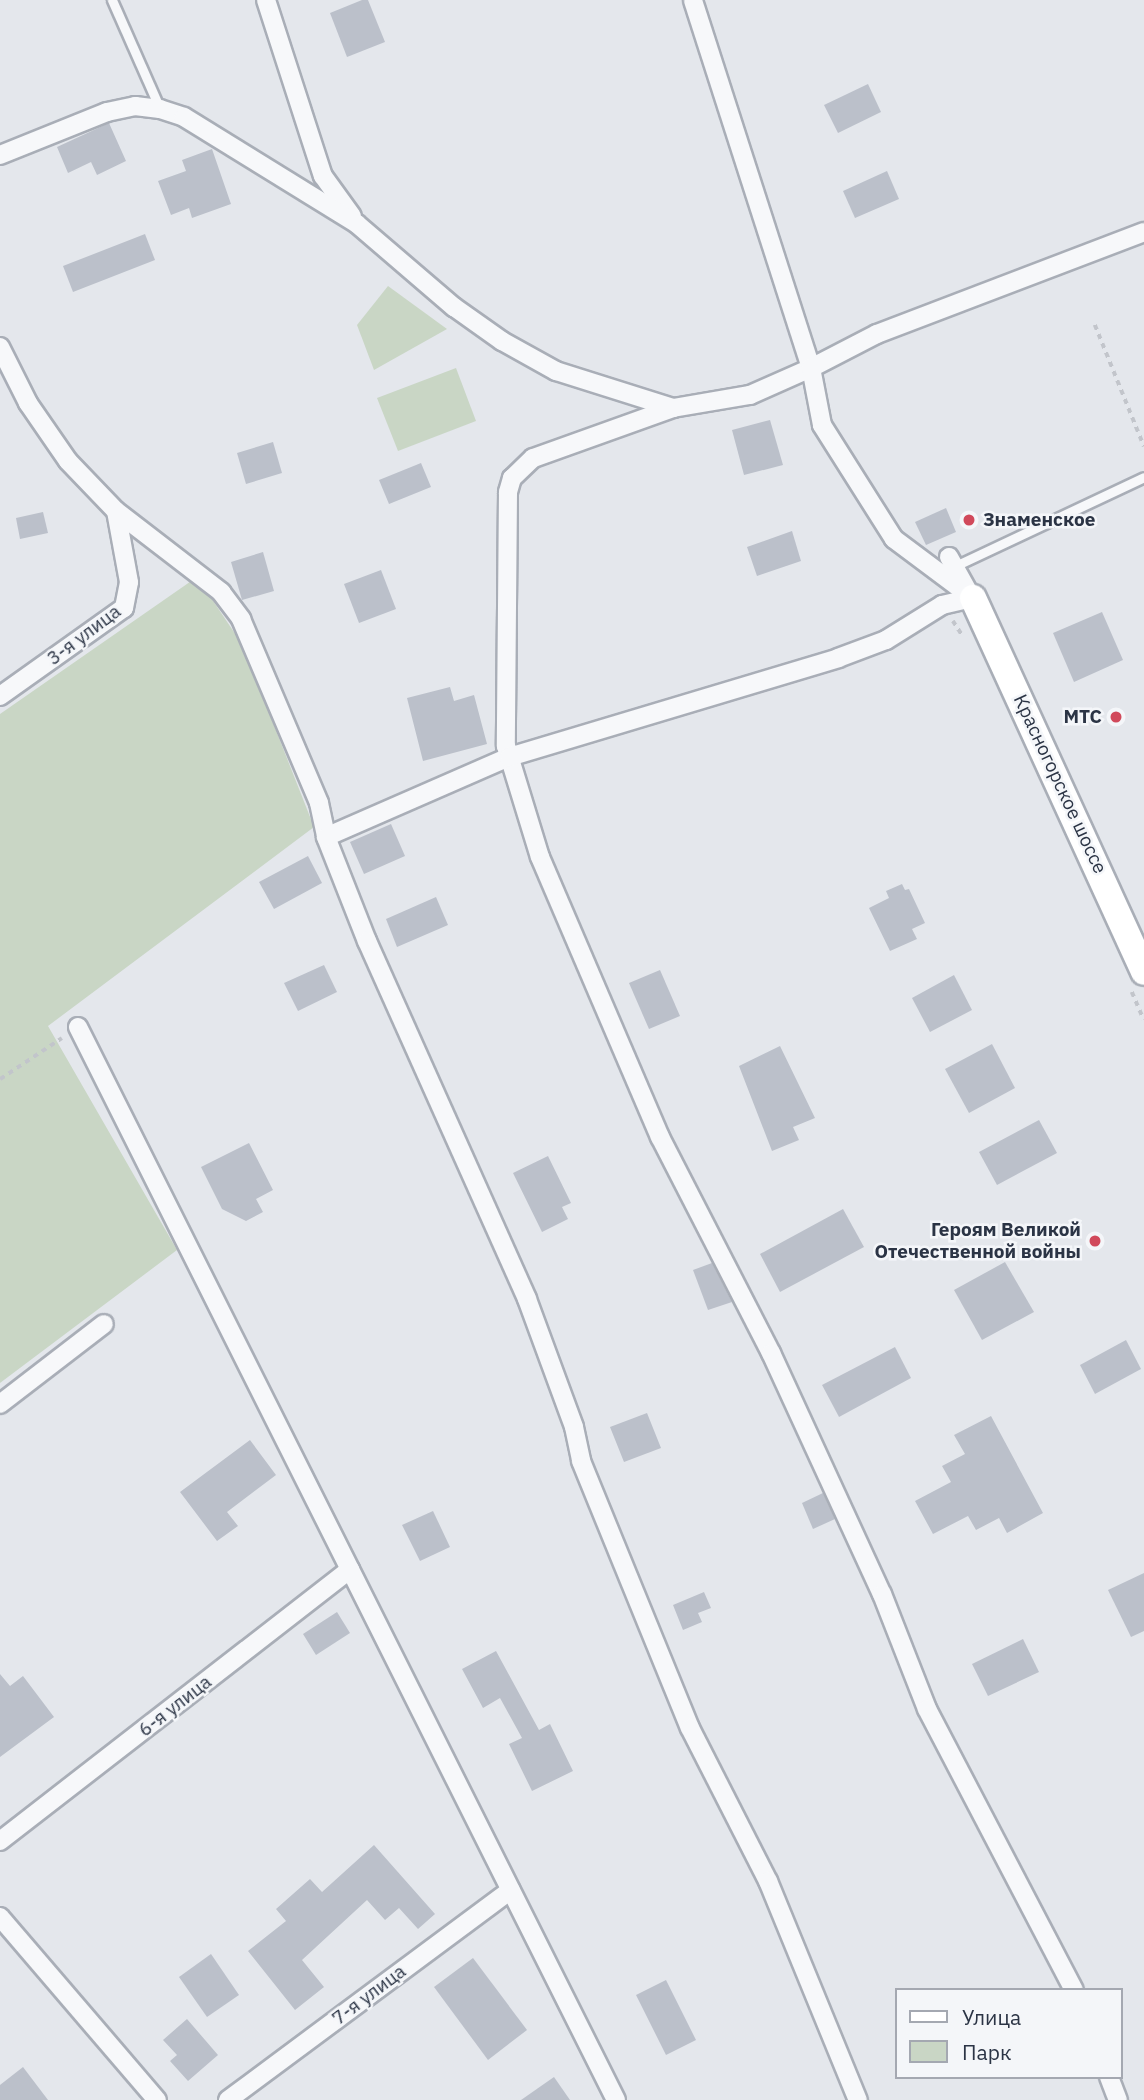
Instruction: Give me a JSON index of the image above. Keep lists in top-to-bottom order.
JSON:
{
  "streets": {
    "street": [
      "3-я улица",
      "Красногорское шоссе",
      "6-я улица",
      "7-я улица"
    ]
  },
  "places": ["Знаменское", "МТС", "Героям Великой Отечественной войны"],
  "legend": ["Улица", "Парк"]
}
